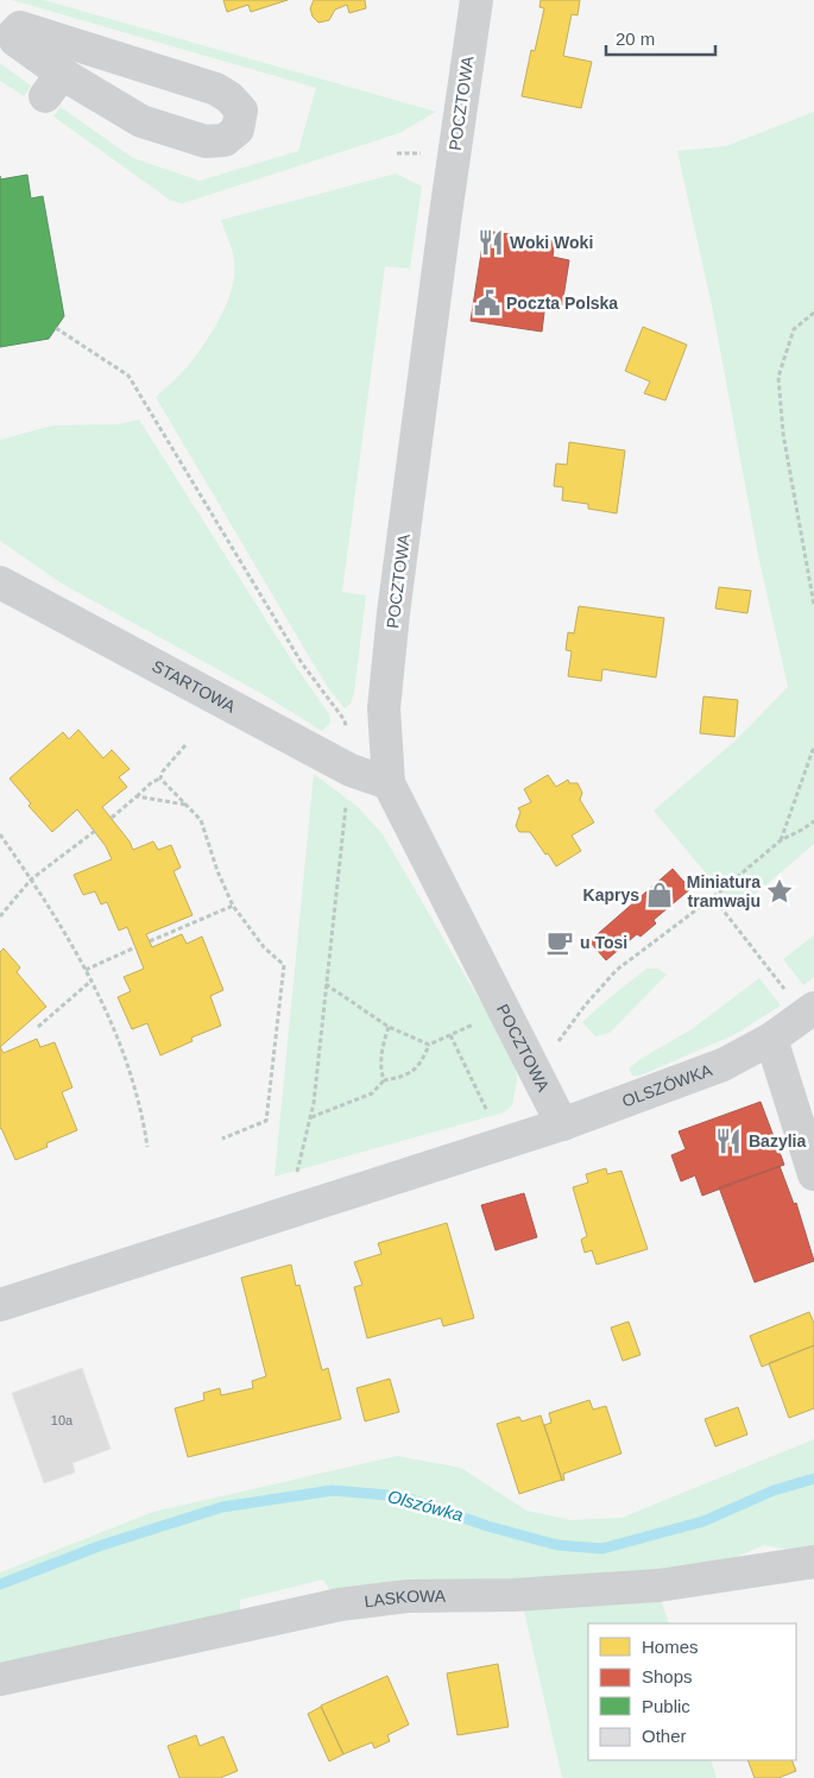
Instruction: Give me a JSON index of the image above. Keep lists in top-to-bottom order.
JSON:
{
  "streets": {
    "street": [
      "POCZTOWA",
      "STARTOWA",
      "OLSZÓWKA",
      "LASKOWA"
    ]
  },
  "crossings": [
    ["POCZTOWA", "STARTOWA"],
    ["POCZTOWA", "OLSZÓWKA"]
  ],
  "water": ["Olszówka"],
  "places": {
    "restaurant": ["Woki Woki", "Bazylia"],
    "public building": ["Poczta Polska"],
    "place": ["Miniatura tramwaju"],
    "shop": ["Kaprys"],
    "cafe": ["u Tosi"]
  },
  "house_numbers": ["10a"],
  "legend": [
    "Homes",
    "Shops",
    "Public",
    "Other"
  ],
  "scale_bar": "20 m"
}
